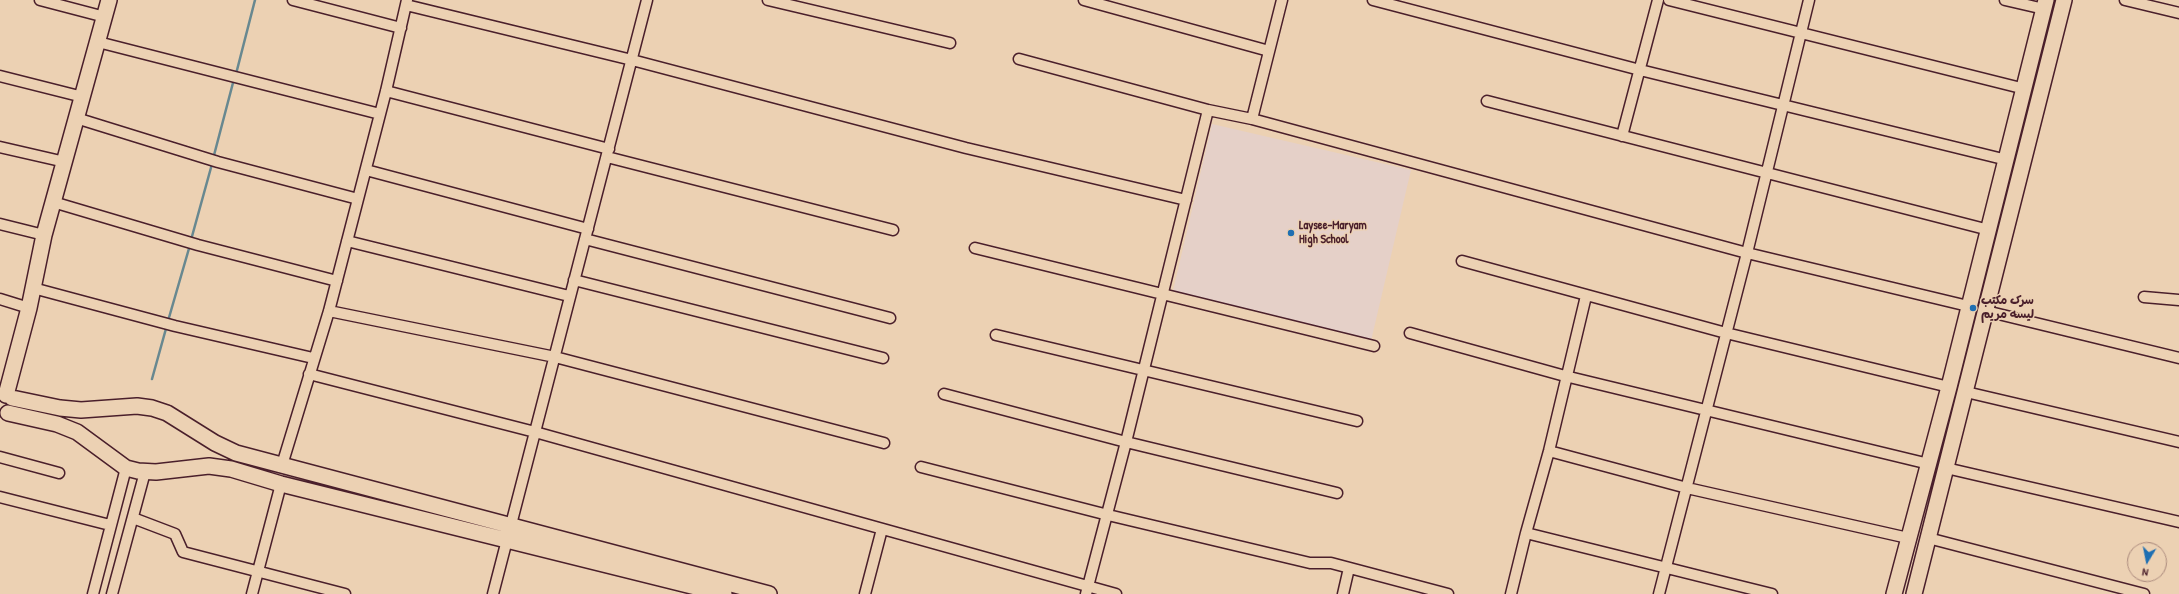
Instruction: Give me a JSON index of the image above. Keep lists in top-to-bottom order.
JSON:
{
  "places": ["Laysee-Maryam High School", "سرک مکتب لیسه مریم"],
  "north": "bottom"
}
